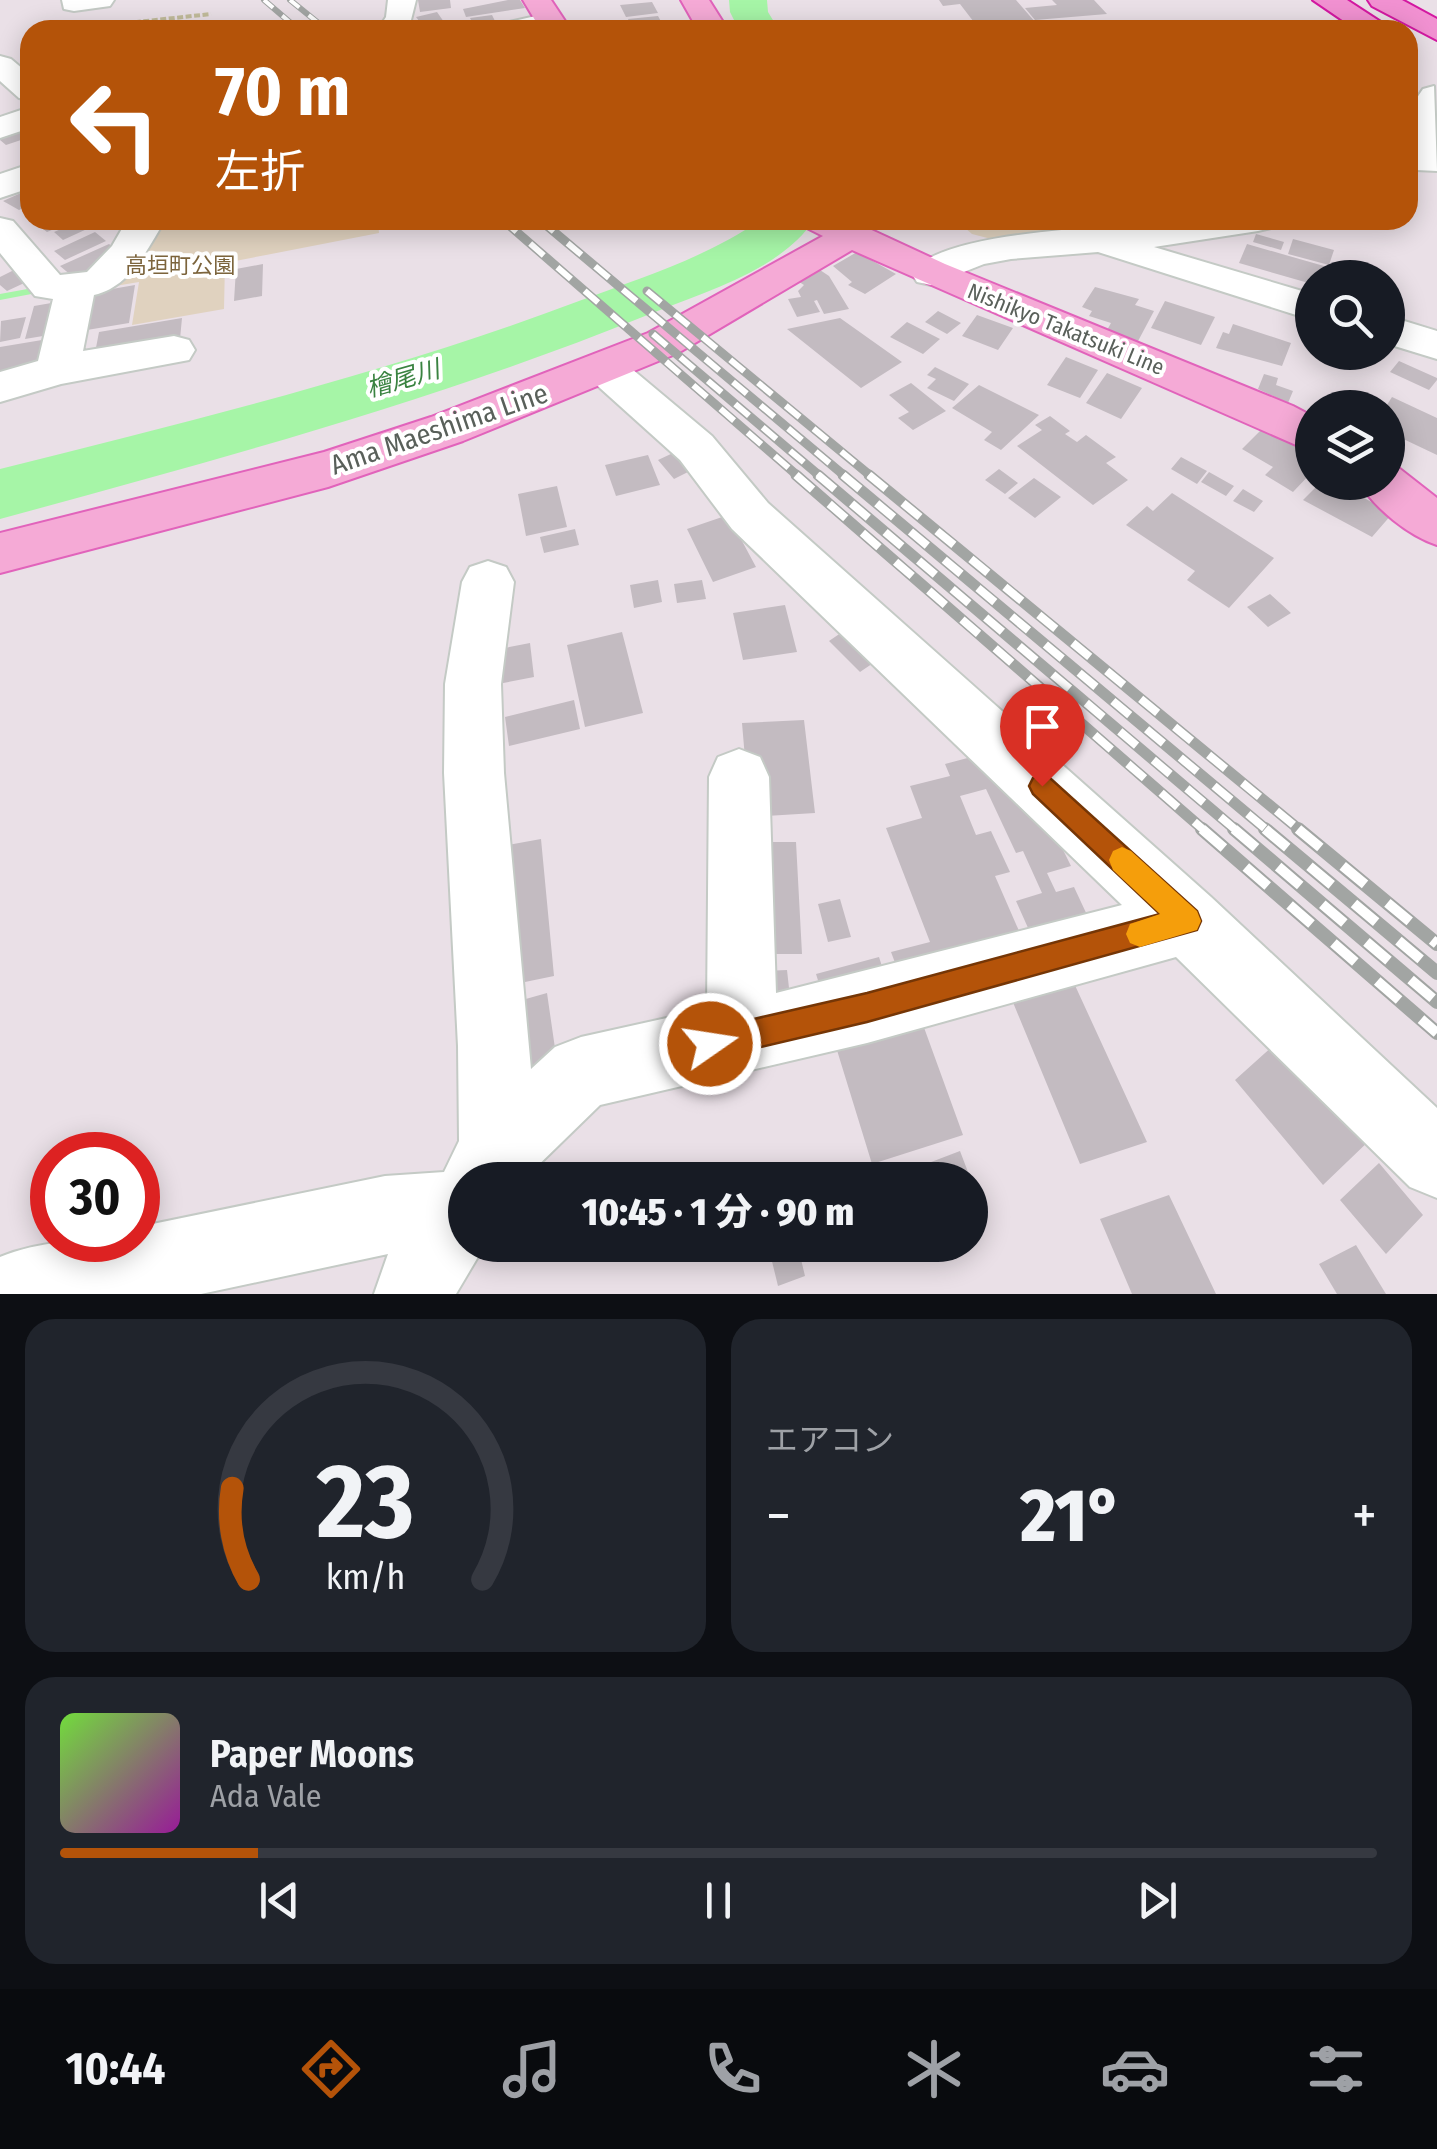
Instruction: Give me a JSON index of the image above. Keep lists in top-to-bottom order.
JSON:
{
  "streets": {
    "main road": ["Nishikyo Takatsuki Line", "Ama Maeshima Line"]
  },
  "water": ["檜尾川"],
  "parks": ["高垣町公園"],
  "page": {
    "turn": ["70 m", "左折"],
    "limit": "30",
    "trip": "10:45 · 1 分 · 90 m",
    "tile": "エアコン",
    "heat": ["−", "21°", "+"],
    "song": ["Paper Moons", "Ada Vale"],
    "tabs": "10:44",
    "gauge": ["23", "km/h"]
  }
}
